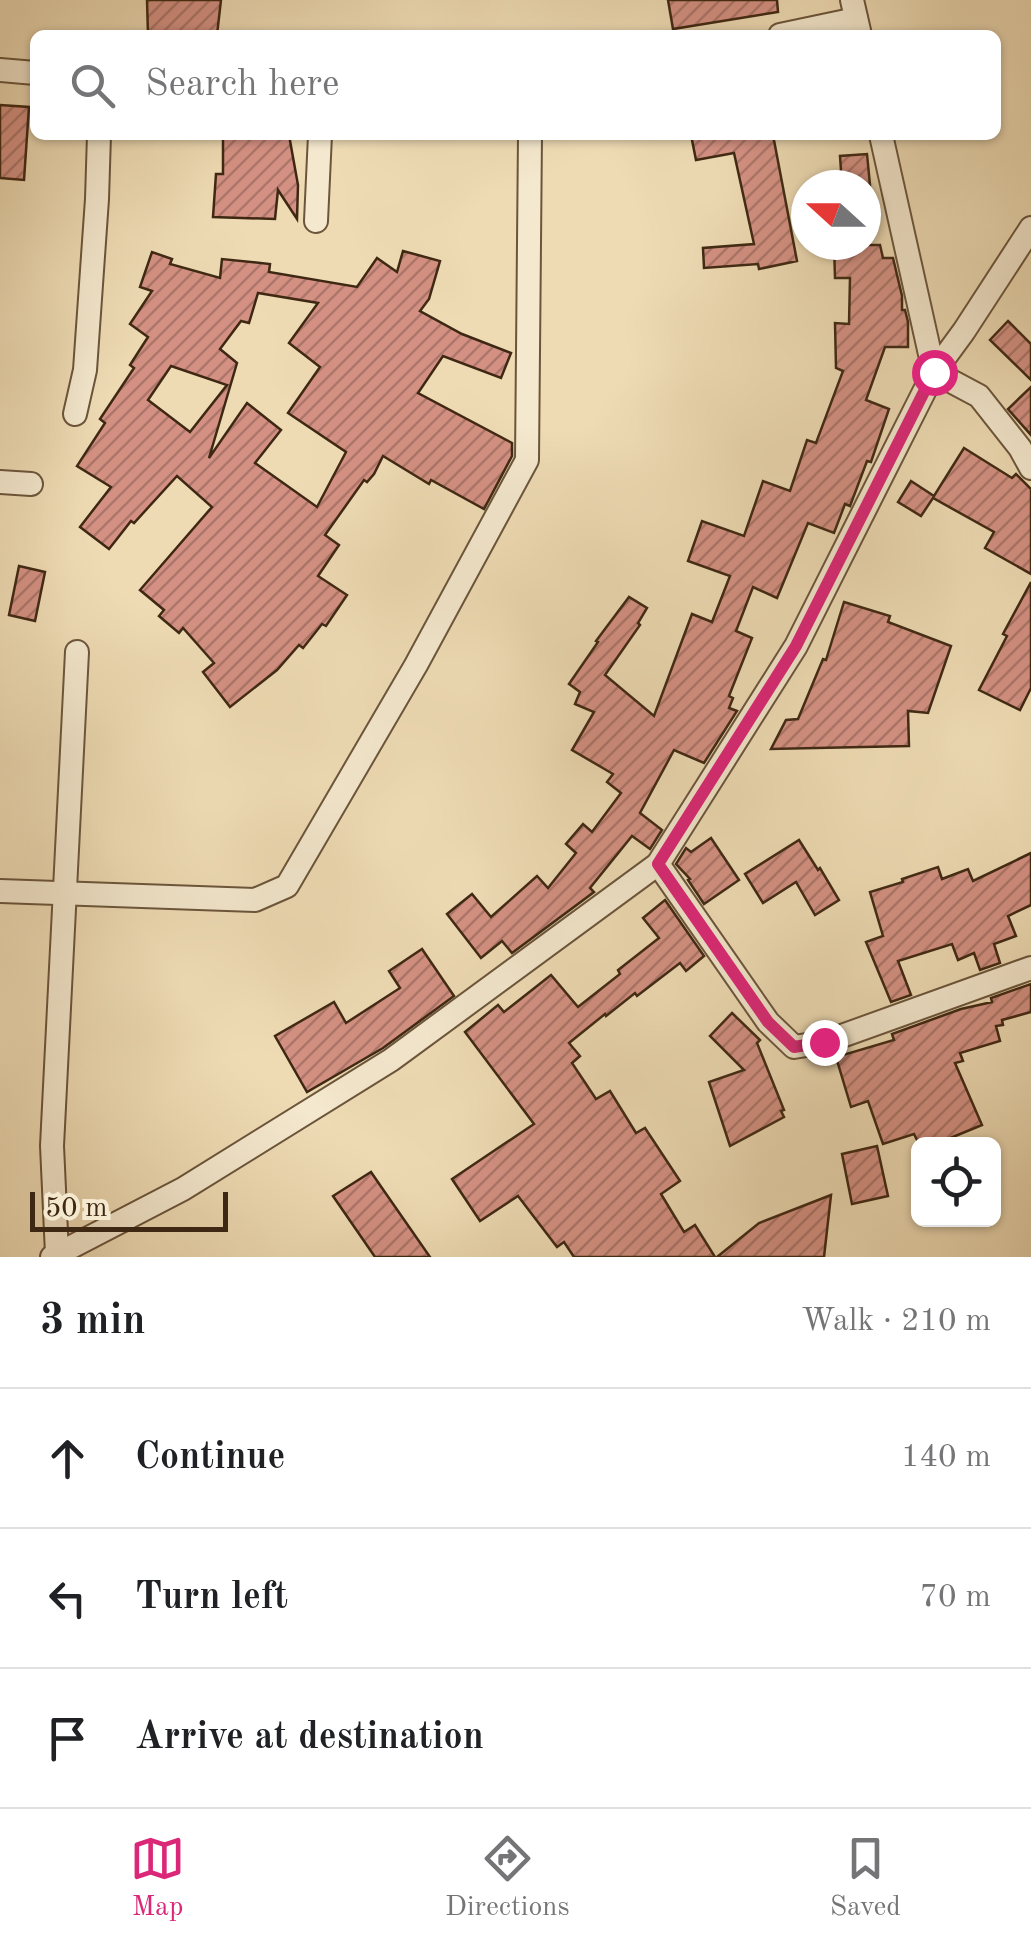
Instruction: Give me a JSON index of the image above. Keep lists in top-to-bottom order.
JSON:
{
  "scale_bar": "50 m",
  "north": "left",
  "page": {
    "search": "Search here",
    "scale": "50 m",
    "heading": ["3 min", "Walk · 210 m"],
    "list": [
      ["Continue", "140 m"],
      ["Turn left", "70 m"],
      "Arrive at destination"
    ],
    "nav": ["Map", "Directions", "Saved"]
  }
}
